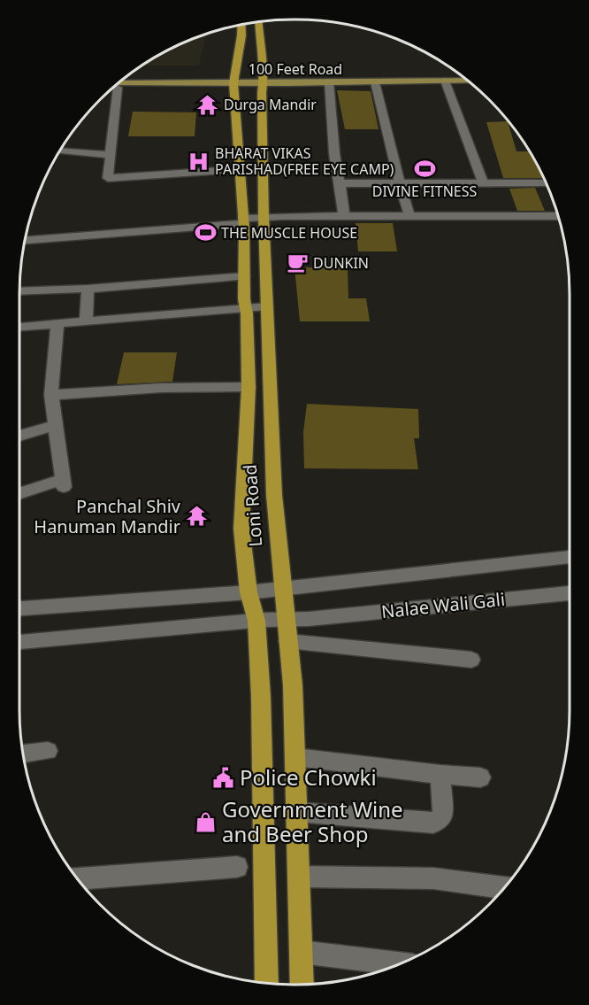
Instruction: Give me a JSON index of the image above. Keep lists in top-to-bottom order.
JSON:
{
  "streets": {
    "highway": ["Loni Road"],
    "main road": ["100 Feet Road"],
    "street": ["Nalae Wali Gali"]
  },
  "crossings": [
    ["100 Feet Road", "Loni Road"],
    ["Loni Road", "Nalae Wali Gali"]
  ],
  "places": {
    "temple": ["Durga Mandir", "Panchal Shiv Hanuman Mandir"],
    "hospital": ["BHARAT VIKAS PARISHAD(FREE EYE CAMP)"],
    "sports": ["DIVINE FITNESS", "THE MUSCLE HOUSE"],
    "cafe": ["DUNKIN"],
    "public building": ["Police Chowki"],
    "shop": ["Government Wine and Beer Shop"]
  }
}
